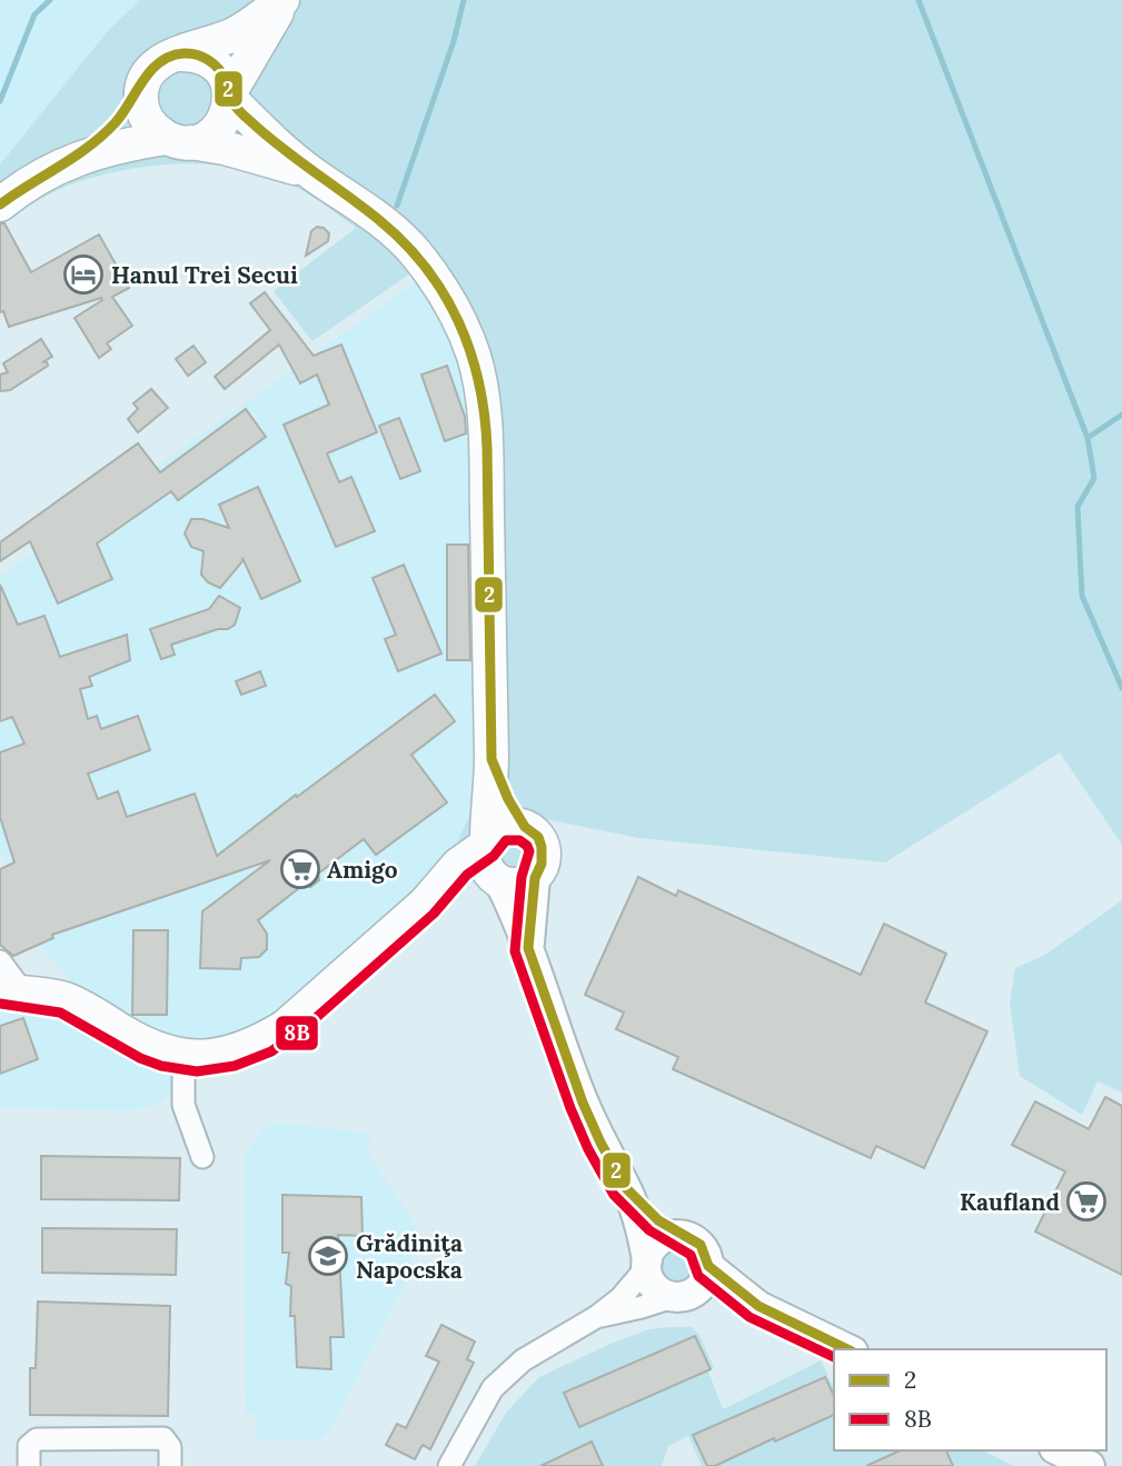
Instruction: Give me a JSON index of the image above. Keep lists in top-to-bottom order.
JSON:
{
  "places": {
    "hotel": ["Hanul Trei Secui"],
    "supermarket": ["Amigo", "Kaufland"],
    "school or university": ["Grădiniţa Napocska"]
  },
  "lines": ["transit line 2", "transit line 8B"],
  "legend": ["2", "8B"]
}
